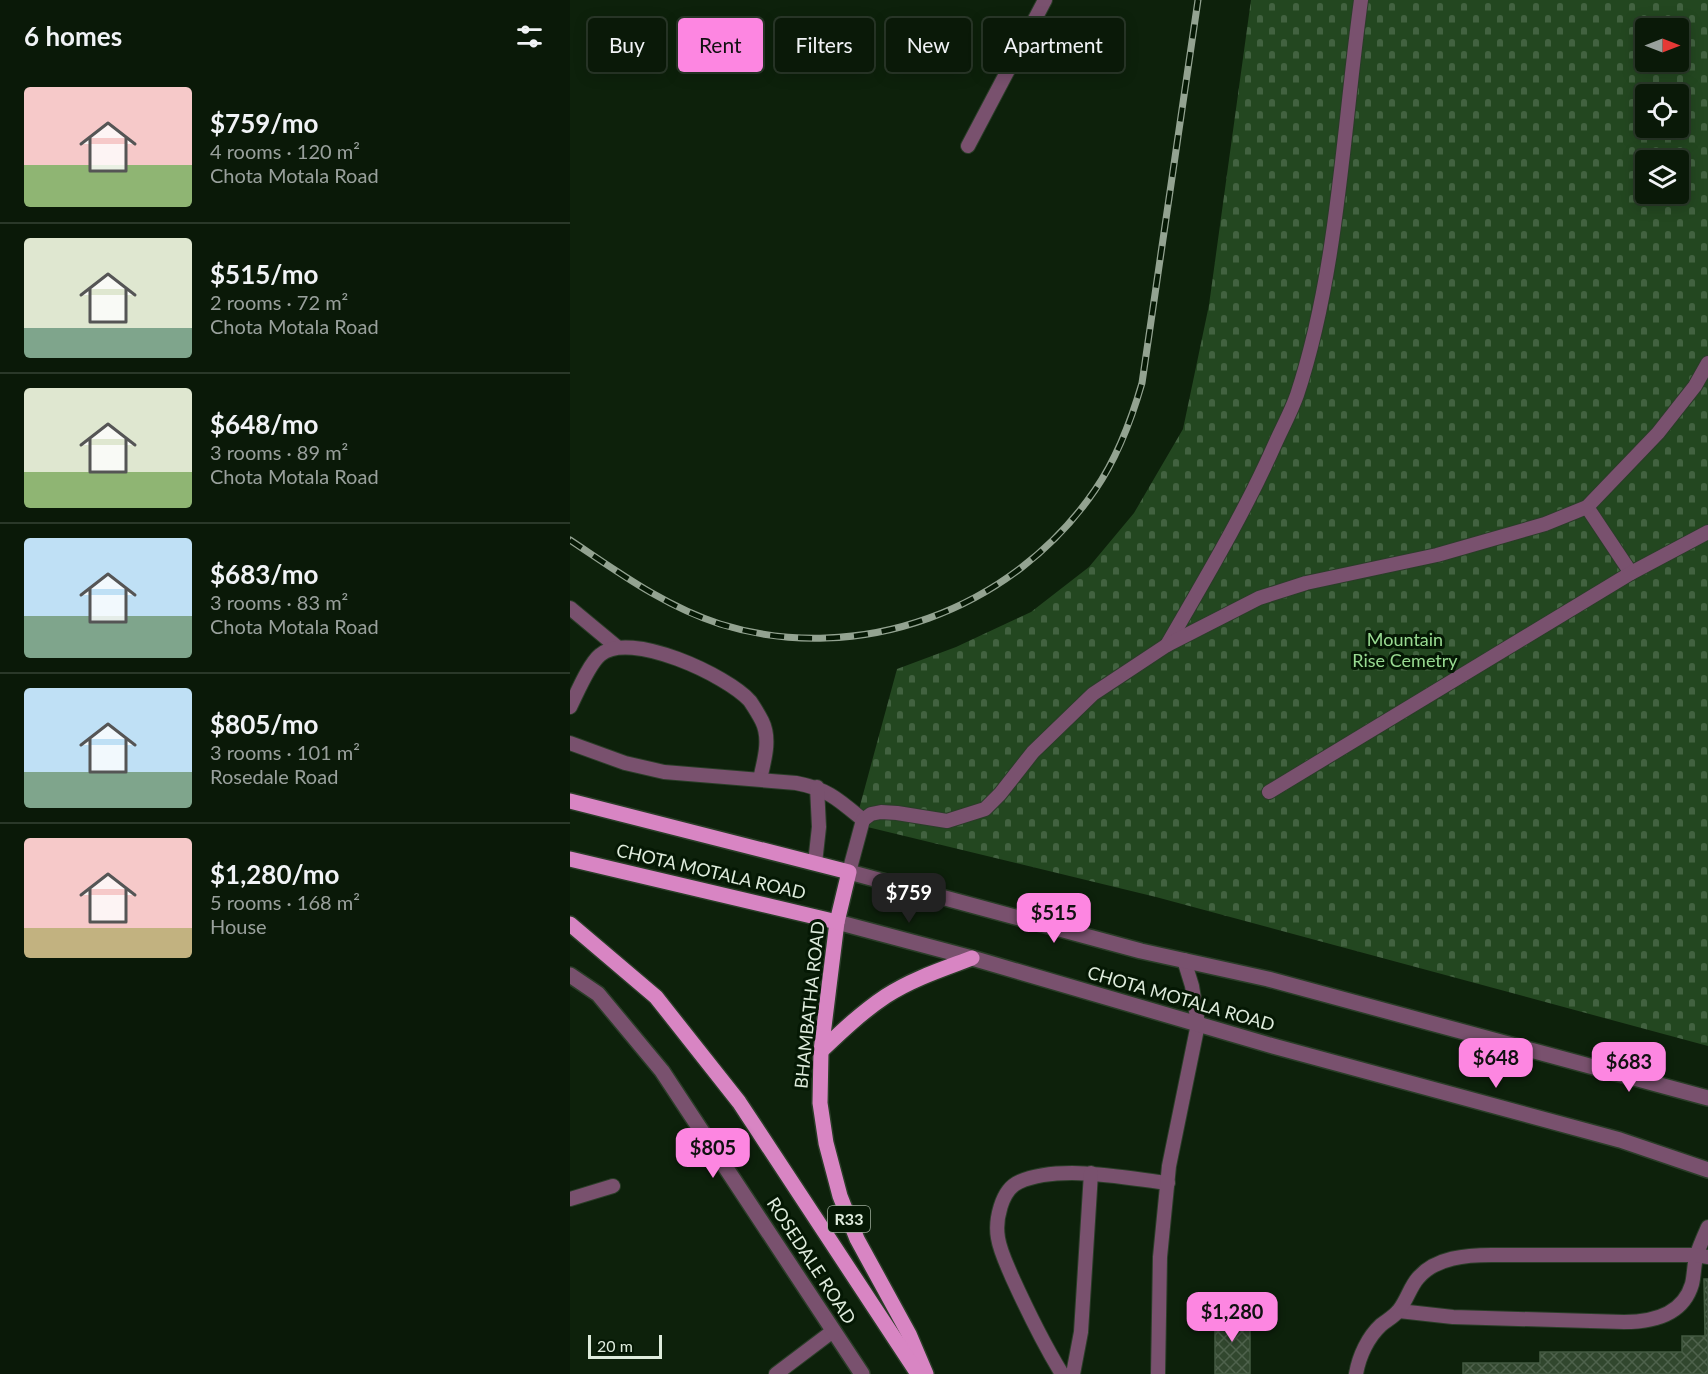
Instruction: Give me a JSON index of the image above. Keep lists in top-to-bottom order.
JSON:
{
  "streets": {
    "main road": ["CHOTA MOTALA ROAD", "BHAMBATHA ROAD", "R33"],
    "street": ["ROSEDALE ROAD"]
  },
  "crossings": [
    ["CHOTA MOTALA ROAD", "BHAMBATHA ROAD"]
  ],
  "parks": ["Mountain Rise Cemetry"],
  "scale_bar": "20 m",
  "north": "right",
  "page": {
    "heading": "6 homes",
    "chip": [
      "Buy",
      "Rent",
      "Filters",
      "New",
      "Apartment"
    ],
    "list": [
      {
        "name": "$759/mo",
        "note": "4 rooms · 120 m² · Chota Motala Road"
      },
      {
        "name": "$515/mo",
        "note": "2 rooms · 72 m² · Chota Motala Road"
      },
      {
        "name": "$648/mo",
        "note": "3 rooms · 89 m² · Chota Motala Road"
      },
      {
        "name": "$683/mo",
        "note": "3 rooms · 83 m² · Chota Motala Road"
      },
      {
        "name": "$805/mo",
        "note": "3 rooms · 101 m² · Rosedale Road"
      },
      {
        "name": "$1,280/mo",
        "note": "5 rooms · 168 m² · House"
      }
    ],
    "price": [
      "$759",
      "$515",
      "$648",
      "$683",
      "$805",
      "$1,280"
    ],
    "scale": "20 m"
  }
}
